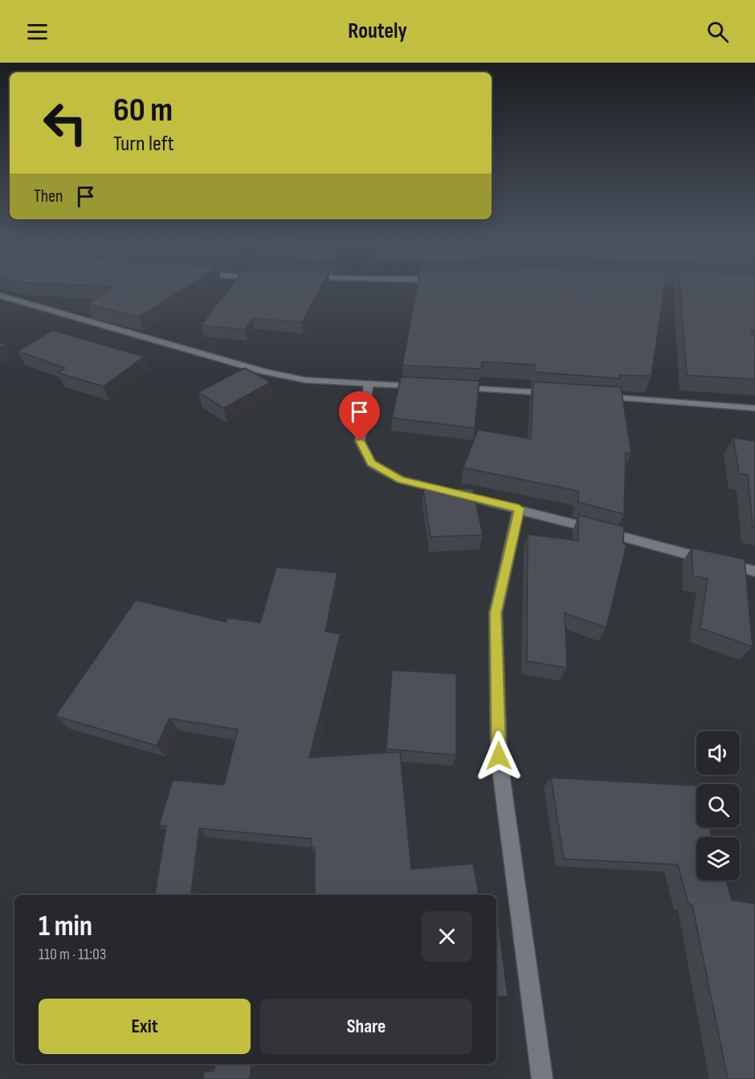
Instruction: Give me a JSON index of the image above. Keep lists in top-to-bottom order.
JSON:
{
  "page": {
    "header": "Routely",
    "turn": ["60 m", "Turn left"],
    "then": "Then",
    "heading": ["1 min", "110 m · 11:03"],
    "buttons": ["Exit", "Share"]
  }
}
